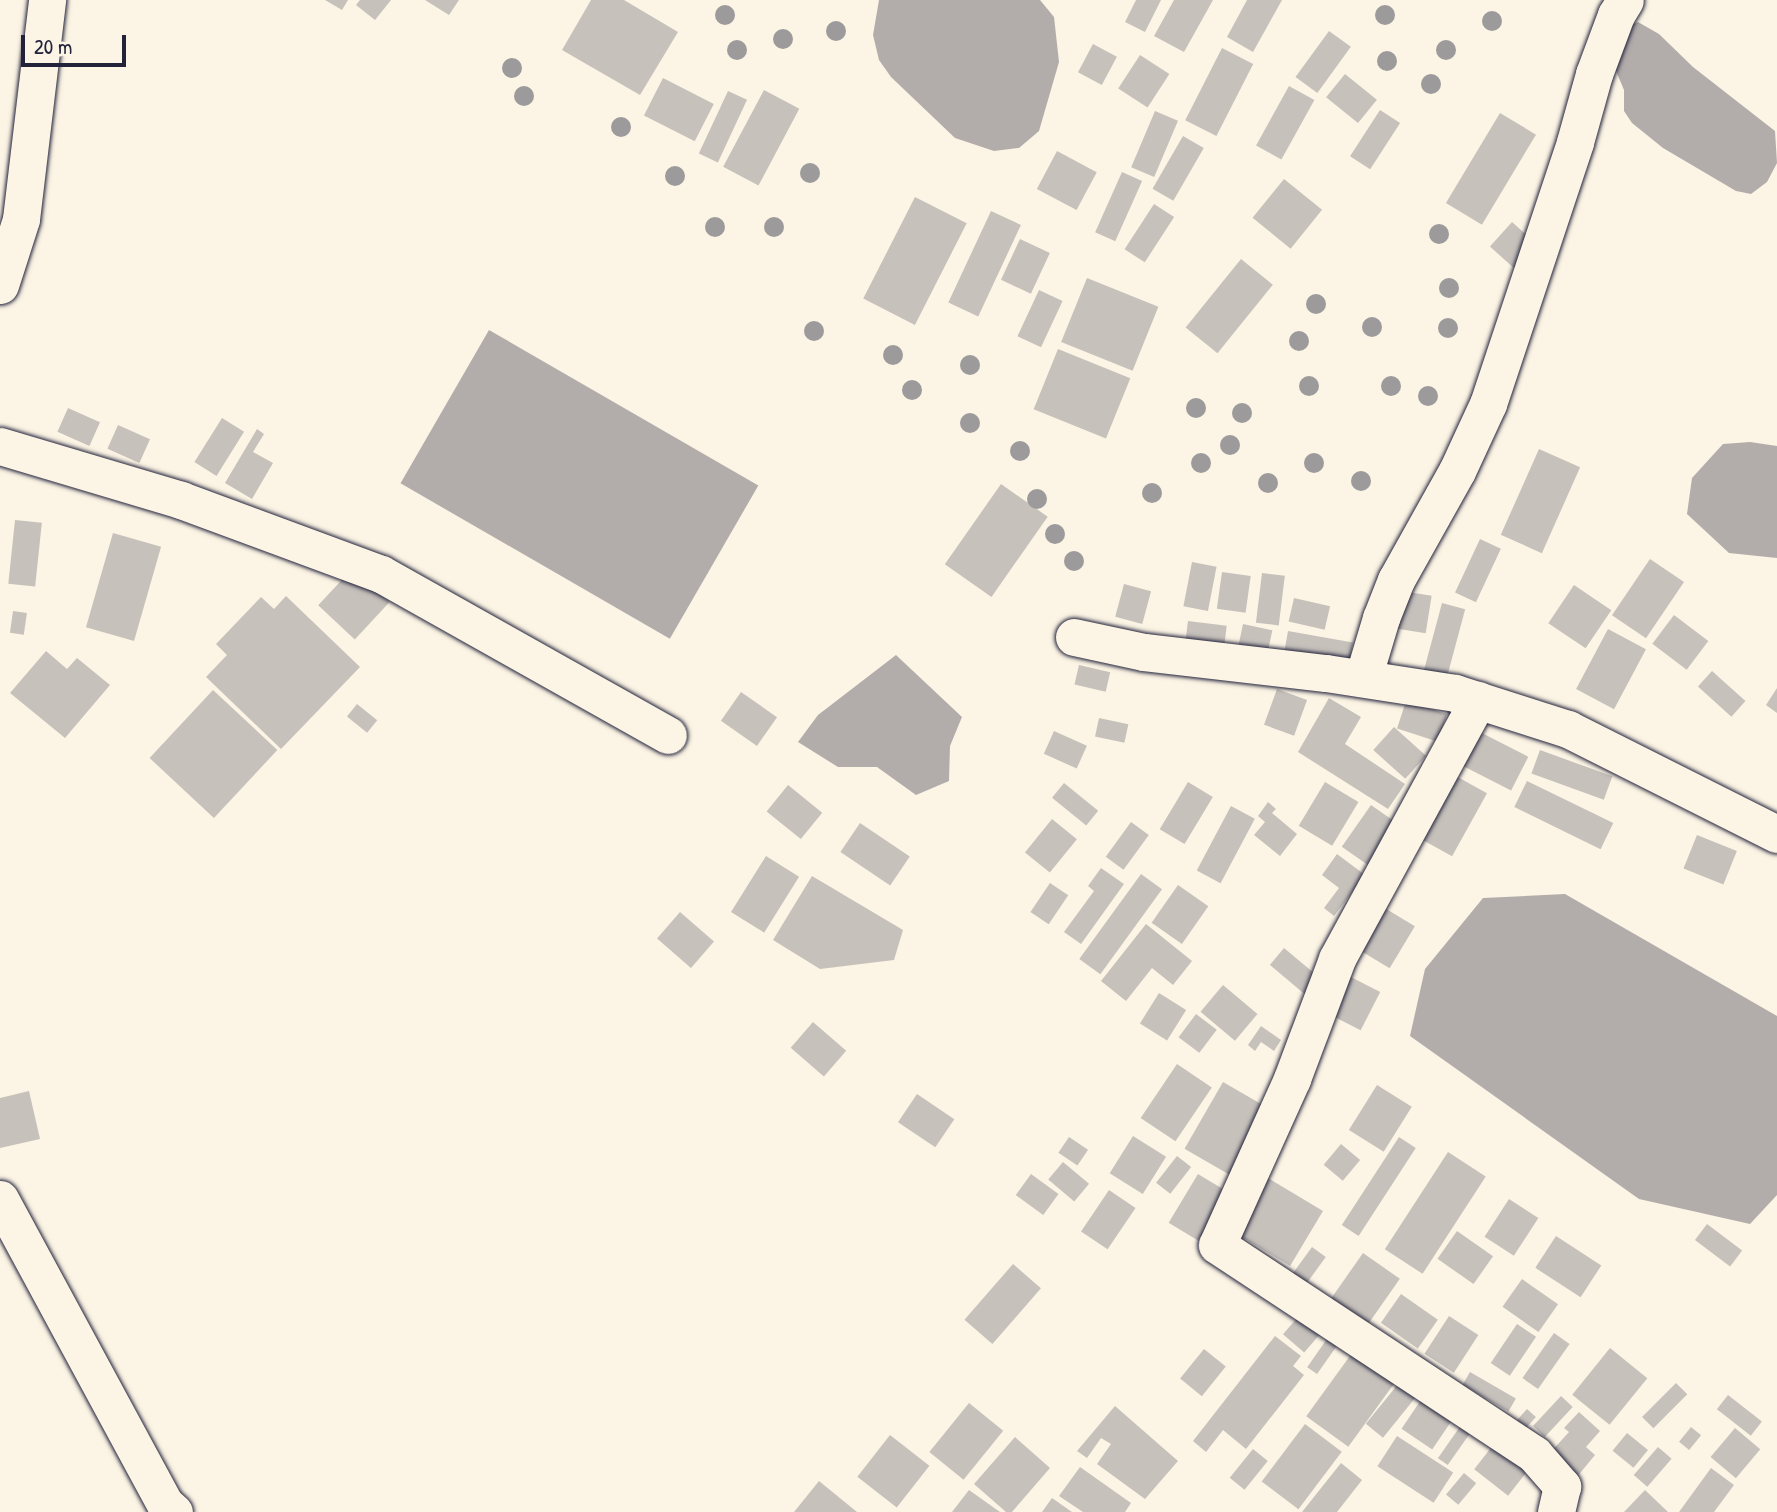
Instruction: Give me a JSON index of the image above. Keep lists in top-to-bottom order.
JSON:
{
  "scale_bar": "20 m"
}
